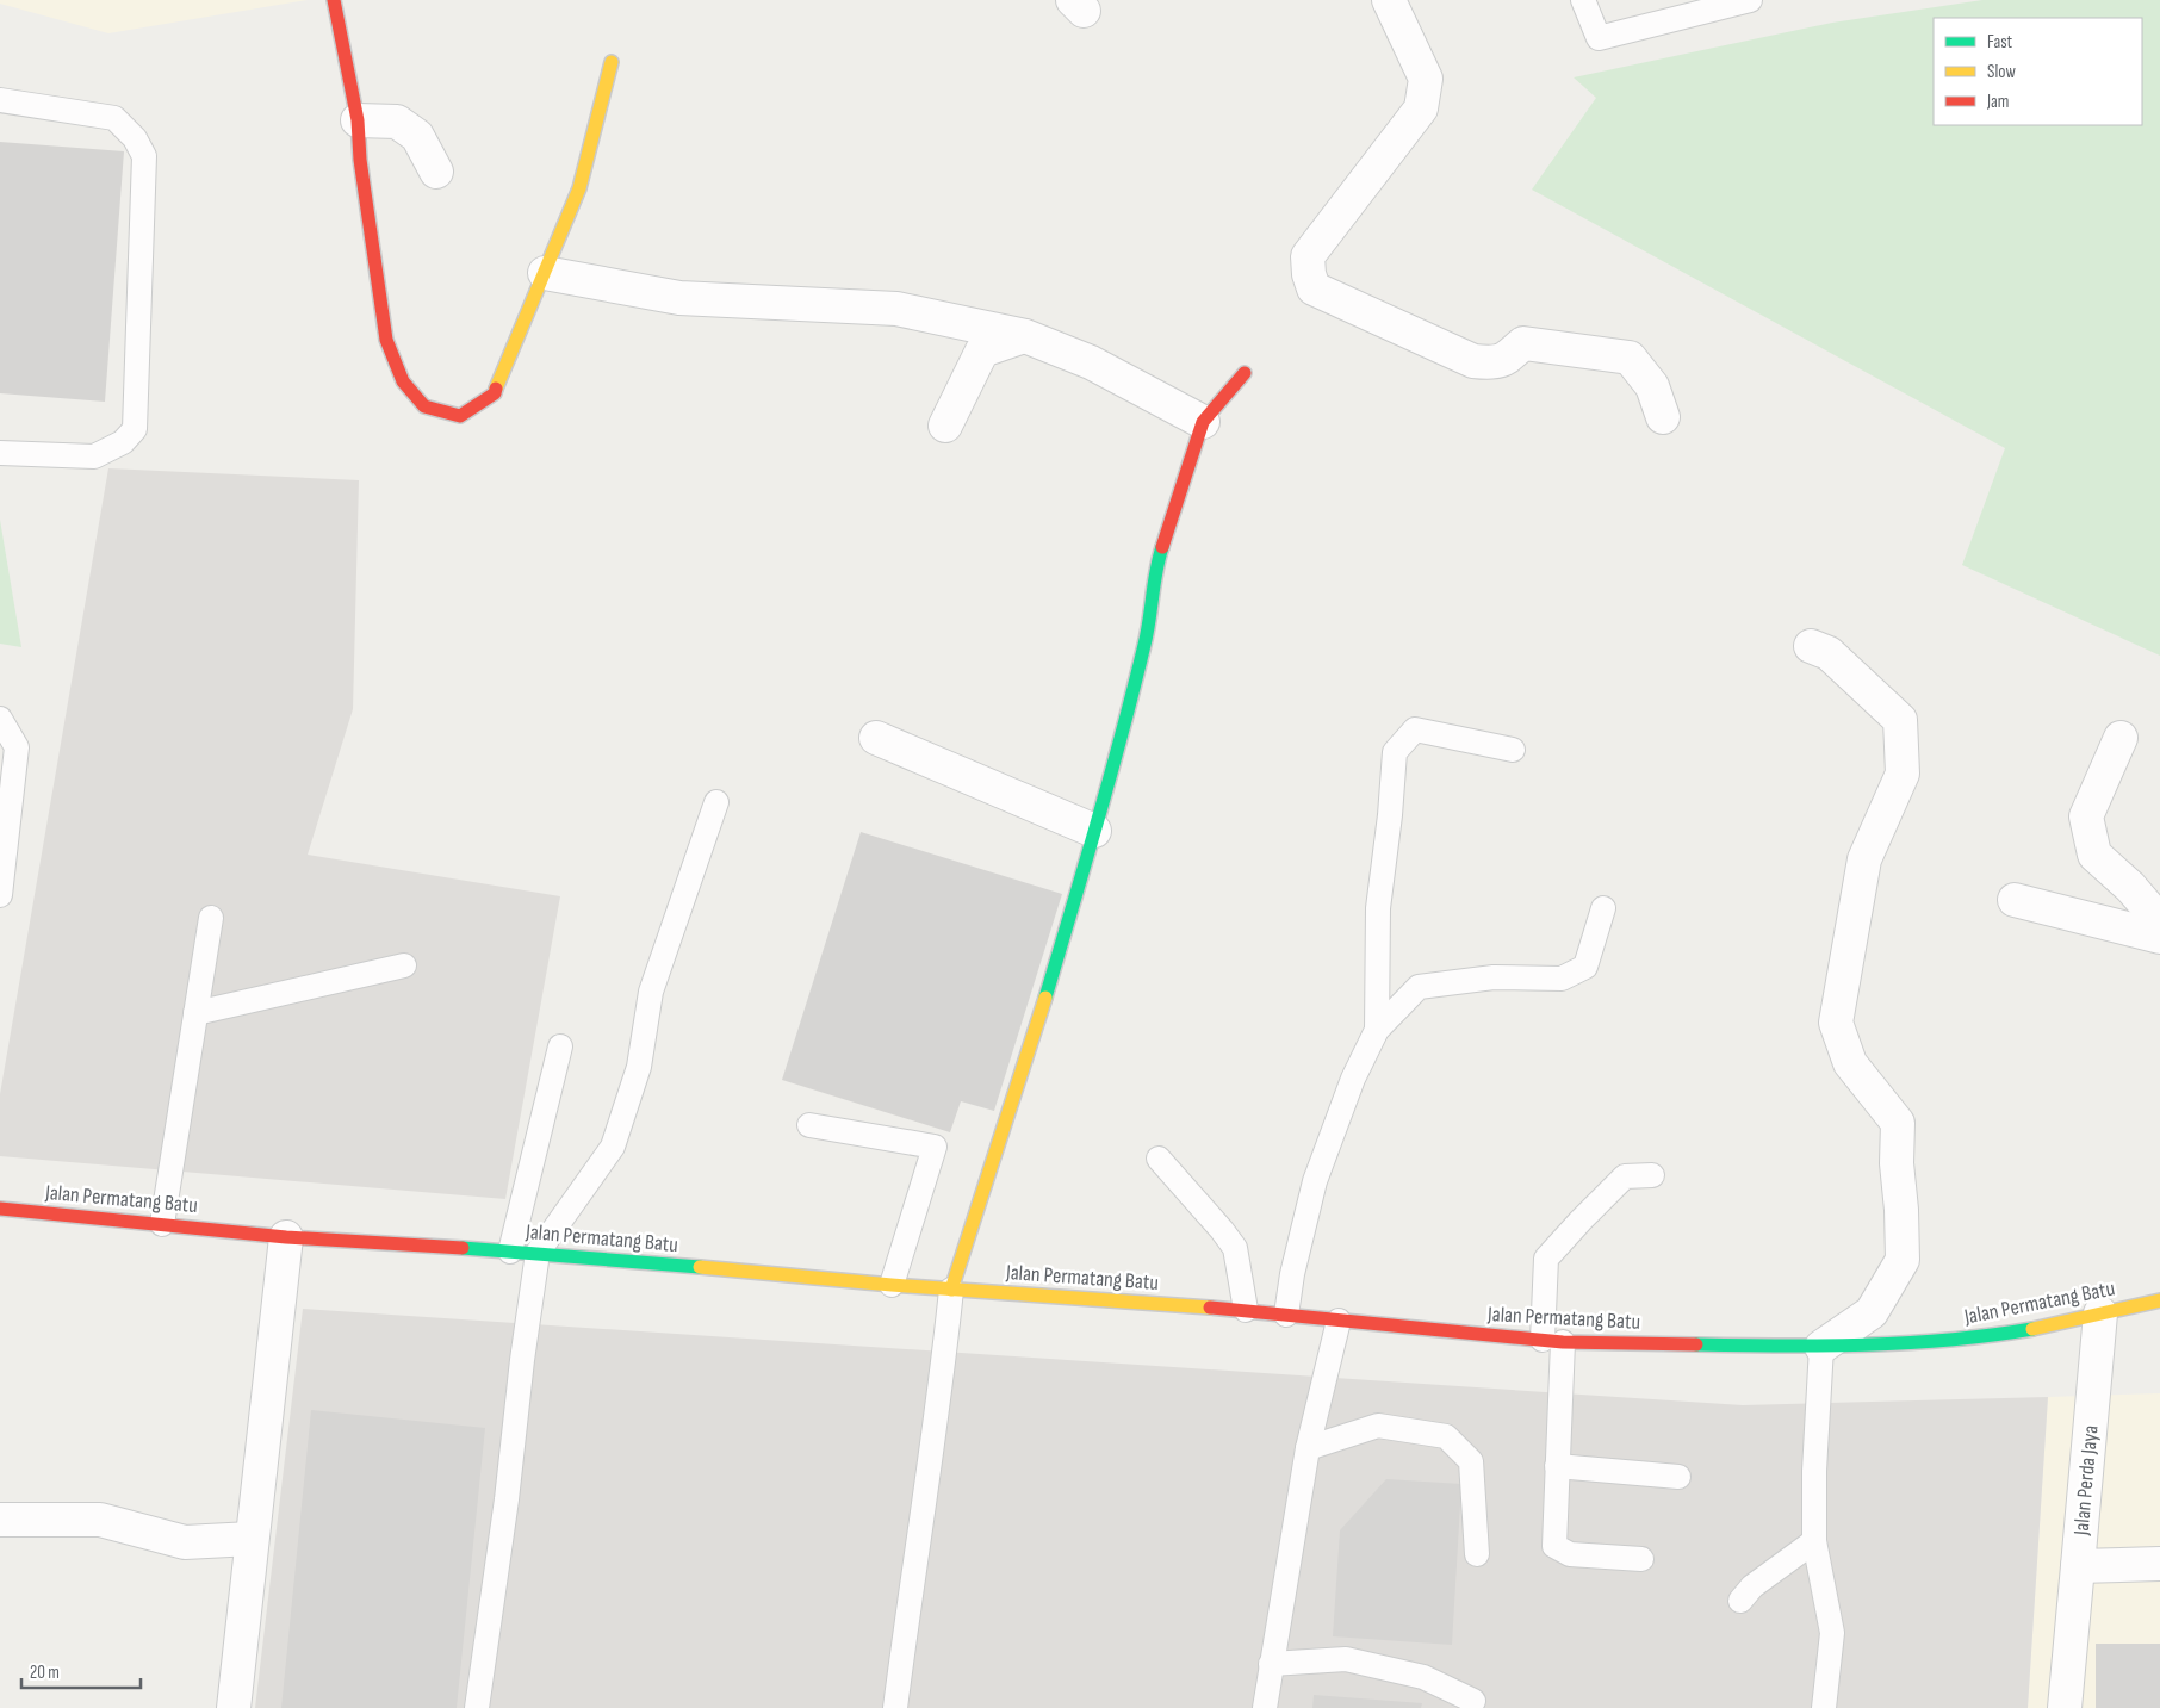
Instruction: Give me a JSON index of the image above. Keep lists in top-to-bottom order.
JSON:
{
  "streets": {
    "main road": ["Jalan Permatang Batu"],
    "street": ["Jalan Perda Jaya"]
  },
  "crossings": [
    ["Jalan Permatang Batu", "Jalan Perda Jaya"]
  ],
  "legend": ["Fast", "Slow", "Jam"],
  "scale_bar": "20 m"
}
